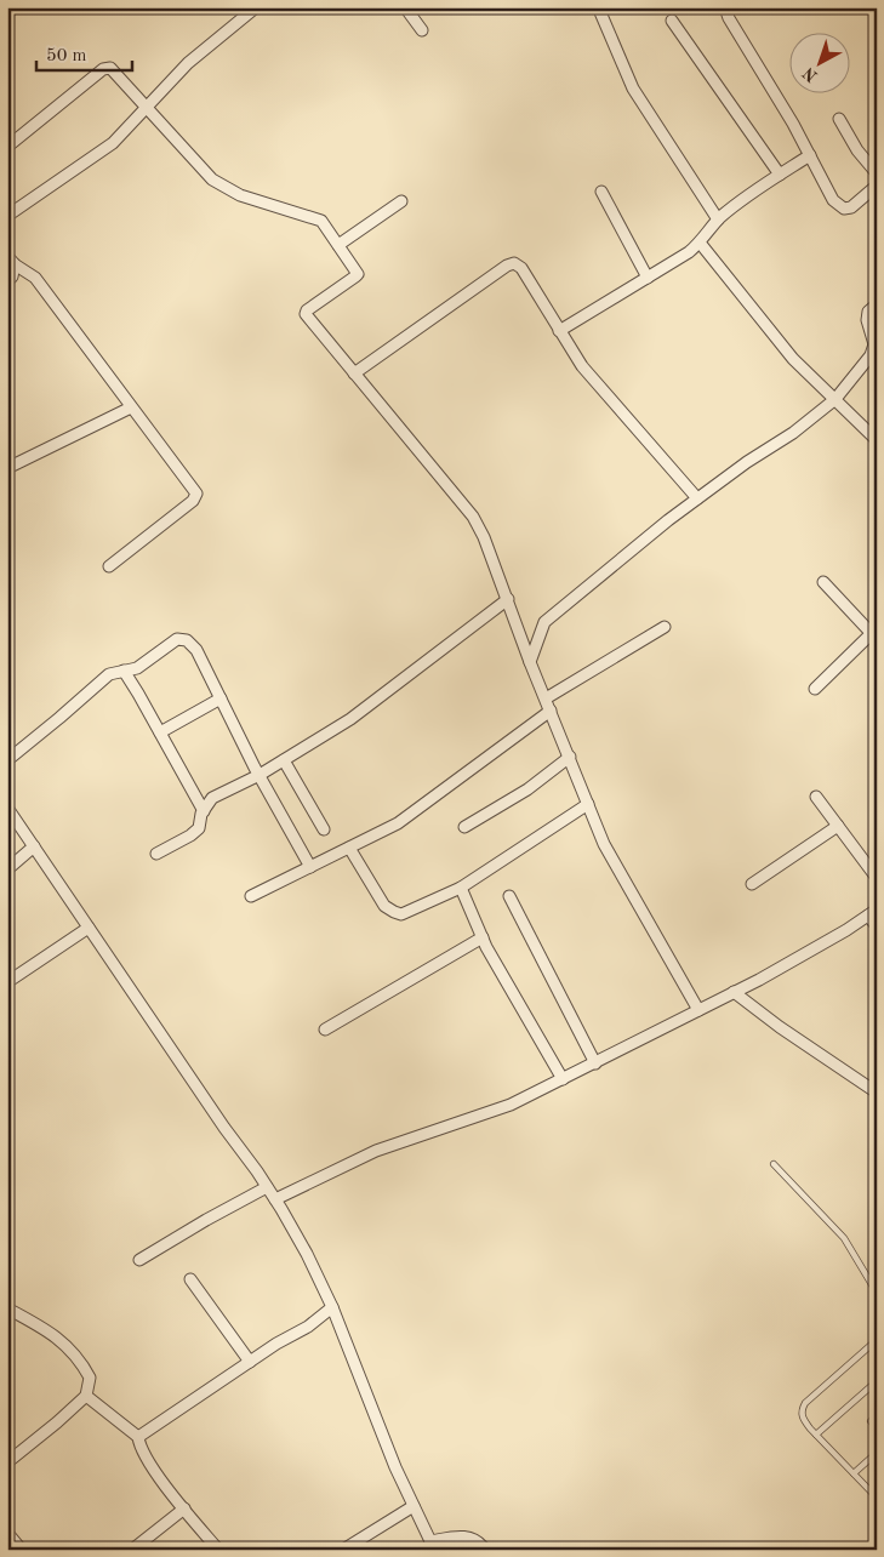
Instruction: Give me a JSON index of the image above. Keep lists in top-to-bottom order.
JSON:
{
  "scale_bar": "50 m",
  "north": "bottom left"
}
